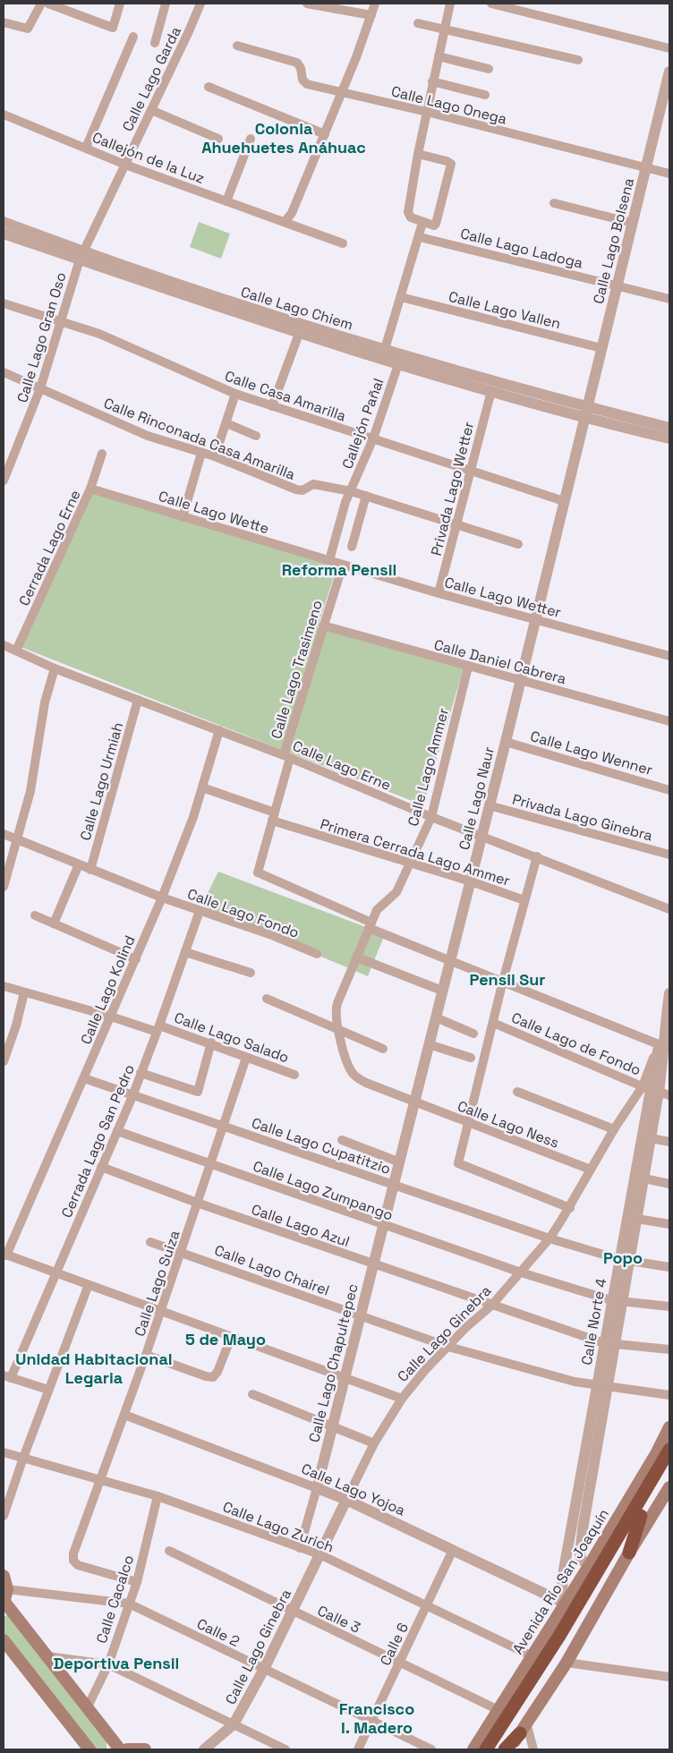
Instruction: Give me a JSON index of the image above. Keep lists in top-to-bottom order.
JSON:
{
  "streets": {
    "highway": ["Avenida Río San Joaquín"],
    "street": [
      "Calle Lago Garda",
      "Calle Lago Onega",
      "Callejón de la Luz",
      "Calle Lago Bolsena",
      "Calle Lago Ladoga",
      "Calle Lago Chiem",
      "Calle Lago Vallen",
      "Calle Lago Gran Oso",
      "Calle Casa Amarilla",
      "Callejón Pañal",
      "Calle Rinconada Casa Amarilla",
      "Privada Lago Wetter",
      "Calle Lago Wette",
      "Cerrada Lago Erne",
      "Calle Lago Wetter",
      "Calle Daniel Cabrera",
      "Calle Lago Trasimeno",
      "Calle Lago Wenner",
      "Calle Lago Erne",
      "Calle Lago Ammer",
      "Calle Lago Urmiah",
      "Calle Lago Naur",
      "Privada Lago Ginebra",
      "Primera Cerrada Lago Ammer",
      "Calle Lago Fondo",
      "Calle Lago Kolind",
      "Calle Lago Salado",
      "Calle Lago de Fondo",
      "Calle Lago Ness",
      "Cerrada Lago San Pedro",
      "Calle Lago Cupatitzio",
      "Calle Lago Zumpango",
      "Calle Lago Azul",
      "Calle Lago Chairel",
      "Calle Lago Suiza",
      "Calle Norte 4",
      "Calle Lago Ginebra",
      "Calle Lago Chapultepec",
      "Calle Lago Yojoa",
      "Calle Lago Zurich",
      "Calle Cacalco",
      "Calle 3",
      "Calle 2",
      "Calle 6"
    ]
  },
  "crossings": [
    ["Calle Lago Garda", "Callejón de la Luz"],
    ["Calle Lago Garda", "Calle Lago Chiem"],
    ["Calle Lago Garda", "Calle Lago Gran Oso"],
    ["Calle Lago Onega", "Calle Lago Bolsena"],
    ["Calle Lago Bolsena", "Calle Lago Ladoga"],
    ["Calle Lago Bolsena", "Calle Lago Chiem"],
    ["Calle Lago Bolsena", "Calle Lago Vallen"],
    ["Calle Lago Bolsena", "Calle Lago Naur"],
    ["Calle Lago Chiem", "Calle Lago Gran Oso"],
    ["Calle Lago Chiem", "Callejón Pañal"],
    ["Calle Lago Chiem", "Privada Lago Wetter"],
    ["Calle Lago Chiem", "Calle Lago Naur"],
    ["Calle Lago Gran Oso", "Calle Casa Amarilla"],
    ["Calle Lago Gran Oso", "Calle Rinconada Casa Amarilla"],
    ["Calle Casa Amarilla", "Callejón Pañal"],
    ["Calle Casa Amarilla", "Privada Lago Wetter"],
    ["Calle Casa Amarilla", "Calle Lago Naur"],
    ["Callejón Pañal", "Calle Rinconada Casa Amarilla"],
    ["Calle Rinconada Casa Amarilla", "Privada Lago Wetter"],
    ["Privada Lago Wetter", "Calle Lago Wetter"],
    ["Calle Lago Wette", "Cerrada Lago Erne"],
    ["Calle Lago Wette", "Calle Lago Wetter"],
    ["Cerrada Lago Erne", "Calle Lago Erne"],
    ["Calle Lago Wetter", "Calle Lago Trasimeno"],
    ["Calle Lago Wetter", "Calle Lago Naur"],
    ["Calle Daniel Cabrera", "Calle Lago Trasimeno"],
    ["Calle Daniel Cabrera", "Calle Lago Ammer"],
    ["Calle Daniel Cabrera", "Calle Lago Naur"],
    ["Calle Lago Trasimeno", "Calle Lago Erne"],
    ["Calle Lago Trasimeno", "Calle Lago Ammer"],
    ["Calle Lago Trasimeno", "Primera Cerrada Lago Ammer"],
    ["Calle Lago Wenner", "Calle Lago Naur"],
    ["Calle Lago Erne", "Calle Lago Ammer"],
    ["Calle Lago Erne", "Calle Lago Urmiah"],
    ["Calle Lago Erne", "Calle Lago Naur"],
    ["Calle Lago Erne", "Calle Lago Kolind"],
    ["Calle Lago Ammer", "Calle Lago Naur"],
    ["Calle Lago Ammer", "Primera Cerrada Lago Ammer"],
    ["Calle Lago Ammer", "Calle Lago Ness"],
    ["Calle Lago Naur", "Privada Lago Ginebra"],
    ["Calle Lago Naur", "Primera Cerrada Lago Ammer"],
    ["Calle Lago Naur", "Calle Lago Ness"],
    ["Calle Lago Naur", "Calle Lago Cupatitzio"],
    ["Calle Lago Naur", "Calle Lago Chapultepec"],
    ["Primera Cerrada Lago Ammer", "Calle Lago Kolind"],
    ["Calle Lago Fondo", "Calle Lago Kolind"],
    ["Calle Lago Fondo", "Cerrada Lago San Pedro"],
    ["Calle Lago Kolind", "Calle Lago Salado"],
    ["Calle Lago Kolind", "Calle Lago Cupatitzio"],
    ["Calle Lago Salado", "Cerrada Lago San Pedro"],
    ["Calle Lago Salado", "Calle Lago Suiza"],
    ["Calle Lago de Fondo", "Calle Norte 4"],
    ["Calle Lago de Fondo", "Calle Lago Ginebra"],
    ["Calle Lago Ness", "Calle Lago Ginebra"],
    ["Cerrada Lago San Pedro", "Calle Lago Cupatitzio"],
    ["Cerrada Lago San Pedro", "Calle Lago Zumpango"],
    ["Cerrada Lago San Pedro", "Calle Lago Azul"],
    ["Calle Lago Cupatitzio", "Calle Lago Suiza"],
    ["Calle Lago Cupatitzio", "Calle Norte 4"],
    ["Calle Lago Cupatitzio", "Calle Lago Ginebra"],
    ["Calle Lago Cupatitzio", "Calle Lago Chapultepec"],
    ["Calle Lago Zumpango", "Calle Lago Suiza"],
    ["Calle Lago Zumpango", "Calle Norte 4"],
    ["Calle Lago Zumpango", "Calle Lago Ginebra"],
    ["Calle Lago Zumpango", "Calle Lago Chapultepec"],
    ["Calle Lago Azul", "Calle Lago Suiza"],
    ["Calle Lago Azul", "Calle Norte 4"],
    ["Calle Lago Azul", "Calle Lago Ginebra"],
    ["Calle Lago Azul", "Calle Lago Chapultepec"],
    ["Calle Lago Chairel", "Calle Lago Suiza"],
    ["Calle Lago Chairel", "Calle Norte 4"],
    ["Calle Lago Chairel", "Calle Lago Ginebra"],
    ["Calle Lago Chairel", "Calle Lago Chapultepec"],
    ["Calle Lago Suiza", "Calle Lago Yojoa"],
    ["Calle Lago Suiza", "Calle Lago Zurich"],
    ["Calle Lago Suiza", "Calle Cacalco"],
    ["Calle Norte 4", "Calle Lago Ginebra"],
    ["Calle Norte 4", "Calle Lago Yojoa"],
    ["Calle Norte 4", "Avenida Río San Joaquín"],
    ["Calle Lago Ginebra", "Calle Lago Yojoa"],
    ["Calle Lago Ginebra", "Calle Lago Zurich"],
    ["Calle Lago Ginebra", "Calle 3"],
    ["Calle Lago Ginebra", "Calle 2"],
    ["Calle Lago Chapultepec", "Calle Lago Yojoa"],
    ["Calle Lago Chapultepec", "Calle Lago Zurich"],
    ["Calle Lago Yojoa", "Avenida Río San Joaquín"],
    ["Calle Lago Yojoa", "Calle 6"],
    ["Calle Lago Zurich", "Avenida Río San Joaquín"],
    ["Calle Lago Zurich", "Calle Cacalco"],
    ["Calle Lago Zurich", "Calle 6"],
    ["Avenida Río San Joaquín", "Calle 3"],
    ["Calle Cacalco", "Calle 2"],
    ["Calle 3", "Calle 6"],
    ["Calle 2", "Calle 6"]
  ],
  "districts": [
    "Colonia Ahuehuetes Anáhuac",
    "Reforma Pensil",
    "Pensil Sur",
    "Popo",
    "5 de Mayo",
    "Unidad Habitacional Legaria",
    "Deportiva Pensil",
    "Francisco I. Madero"
  ]
}
